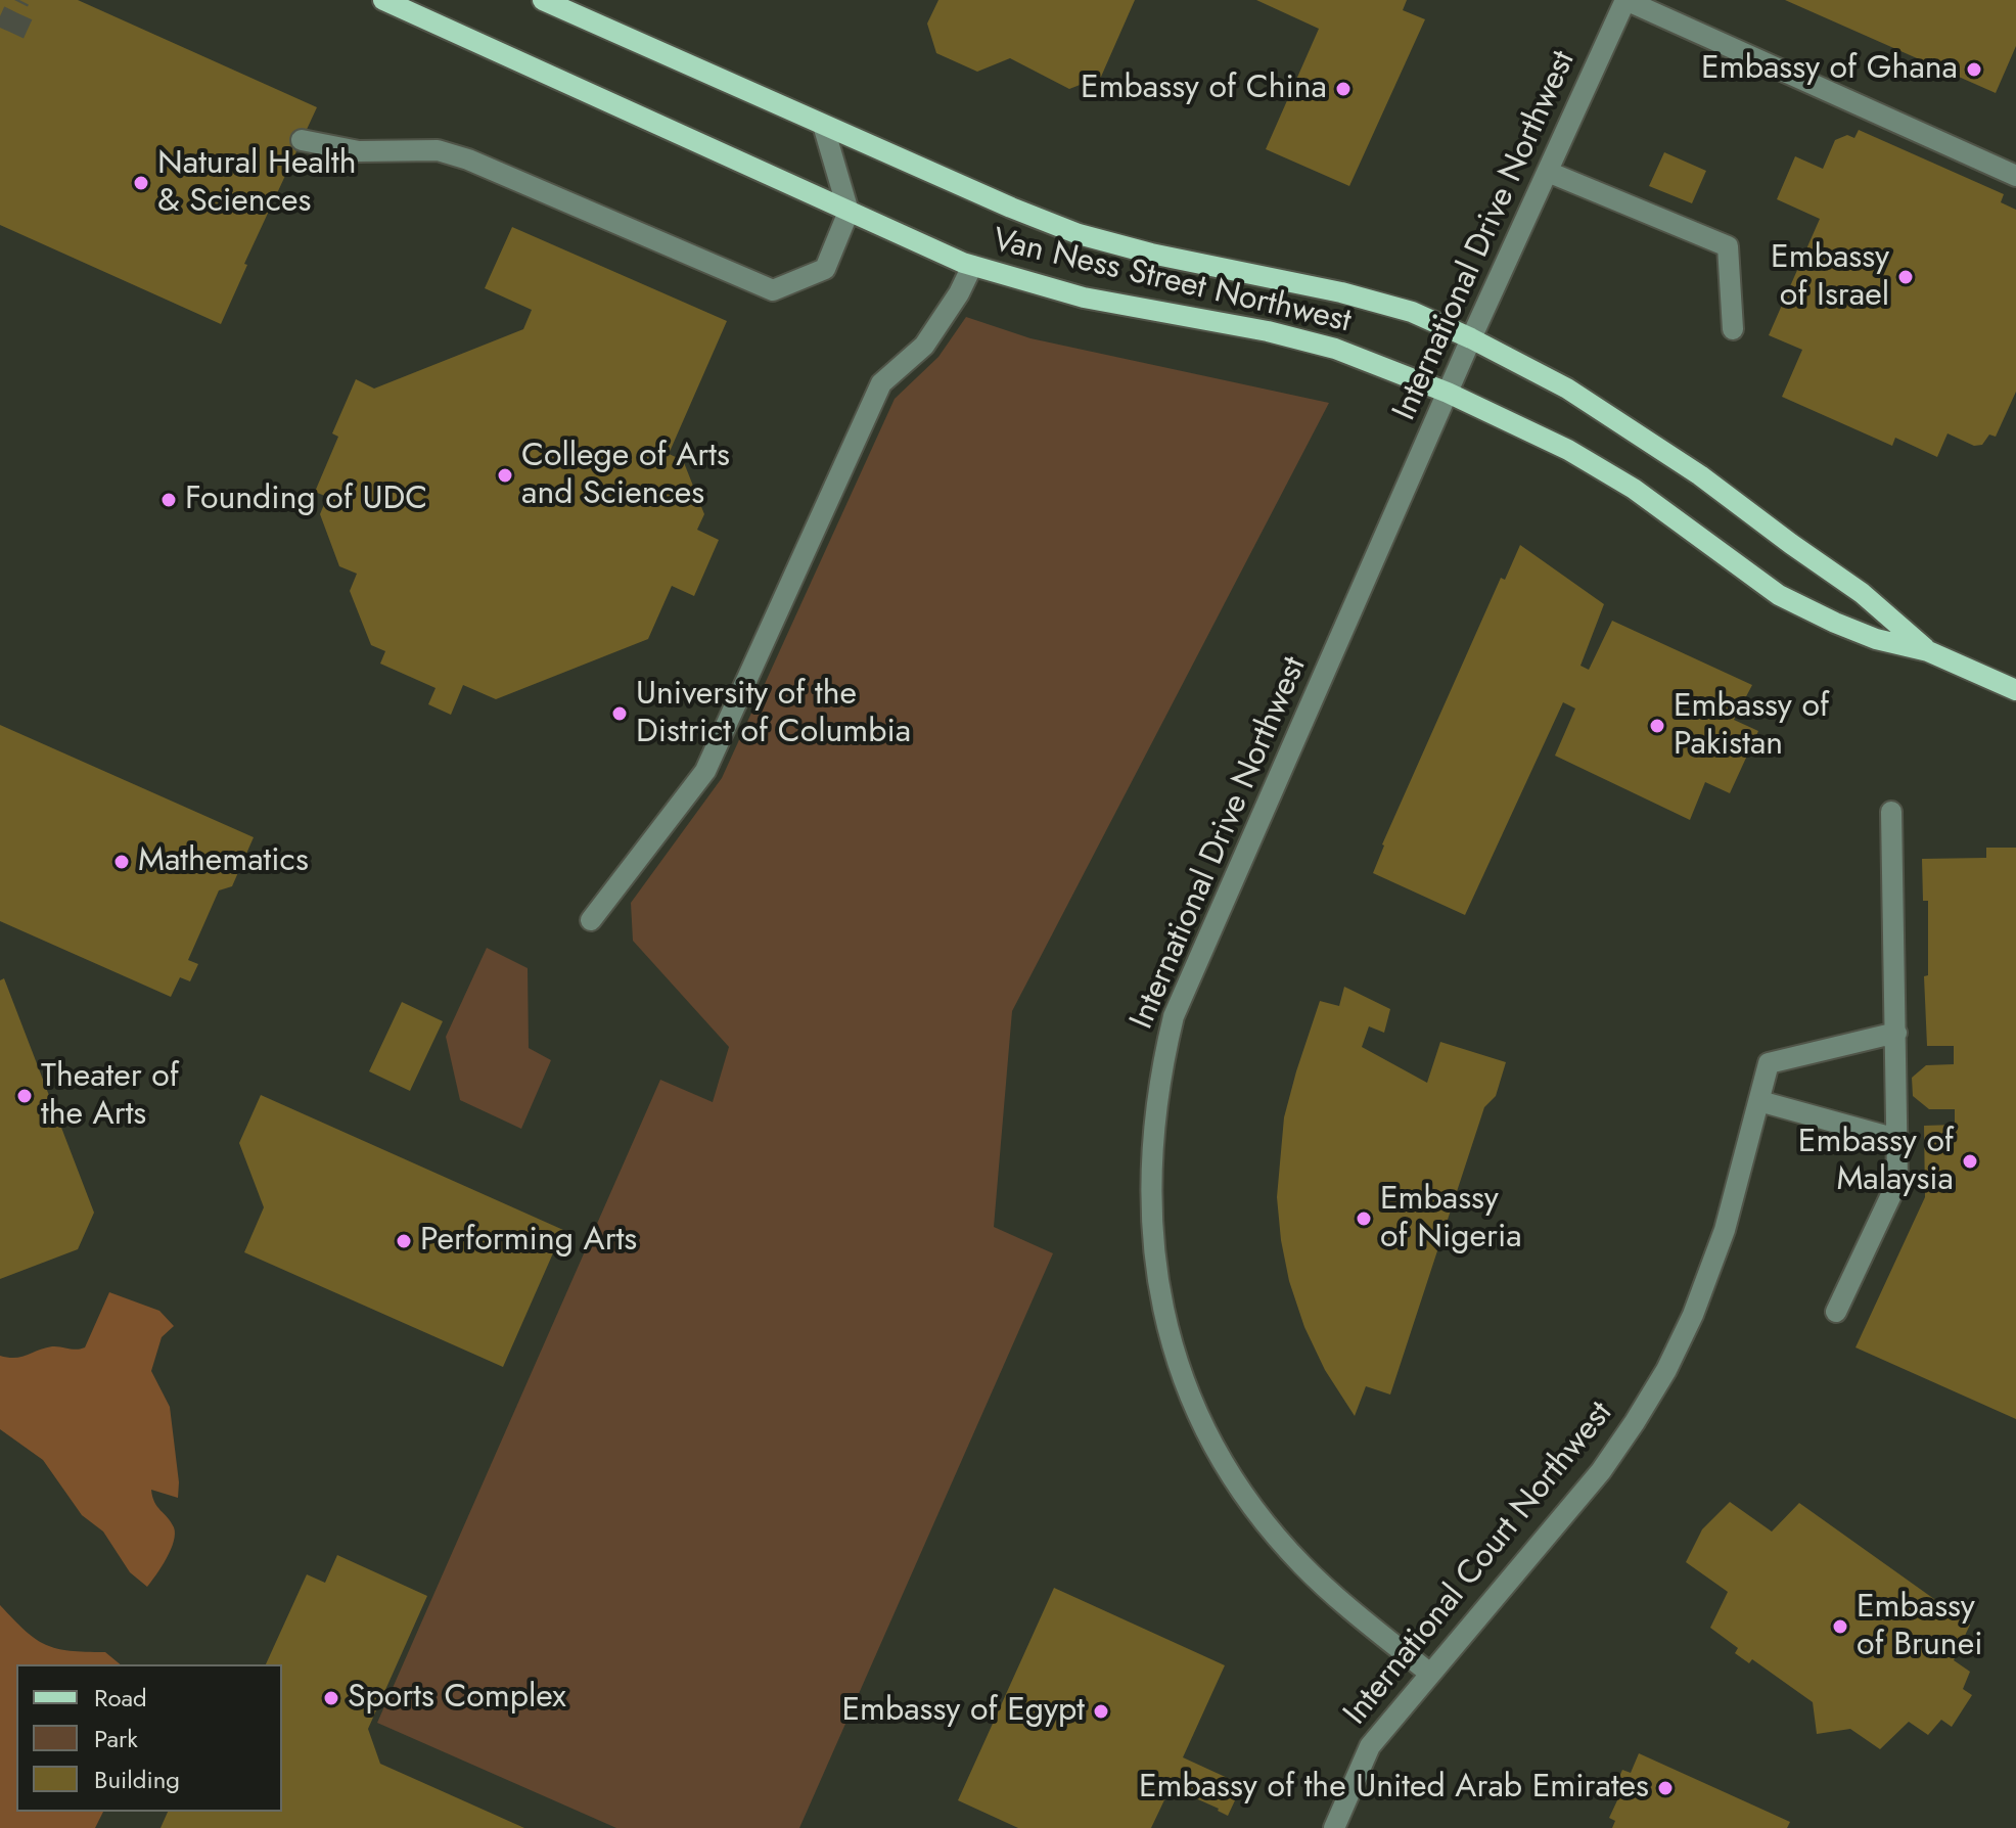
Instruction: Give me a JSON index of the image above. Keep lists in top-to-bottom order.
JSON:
{
  "streets": {
    "main road": ["Van Ness Street Northwest"],
    "street": ["International Drive Northwest", "International Court Northwest"]
  },
  "crossings": [
    ["International Drive Northwest", "Van Ness Street Northwest"],
    ["International Drive Northwest", "International Court Northwest"]
  ],
  "places": [
    "Embassy of Ghana",
    "Embassy of China",
    "Natural Health & Sciences",
    "Embassy of Israel",
    "College of Arts and Sciences",
    "Founding of UDC",
    "University of the District of Columbia",
    "Embassy of Pakistan",
    "Mathematics",
    "Theater of the Arts",
    "Embassy of Malaysia",
    "Embassy of Nigeria",
    "Performing Arts",
    "Embassy of Brunei",
    "Sports Complex",
    "Embassy of Egypt",
    "Embassy of the United Arab Emirates"
  ],
  "legend": ["Road", "Park", "Building"]
}
